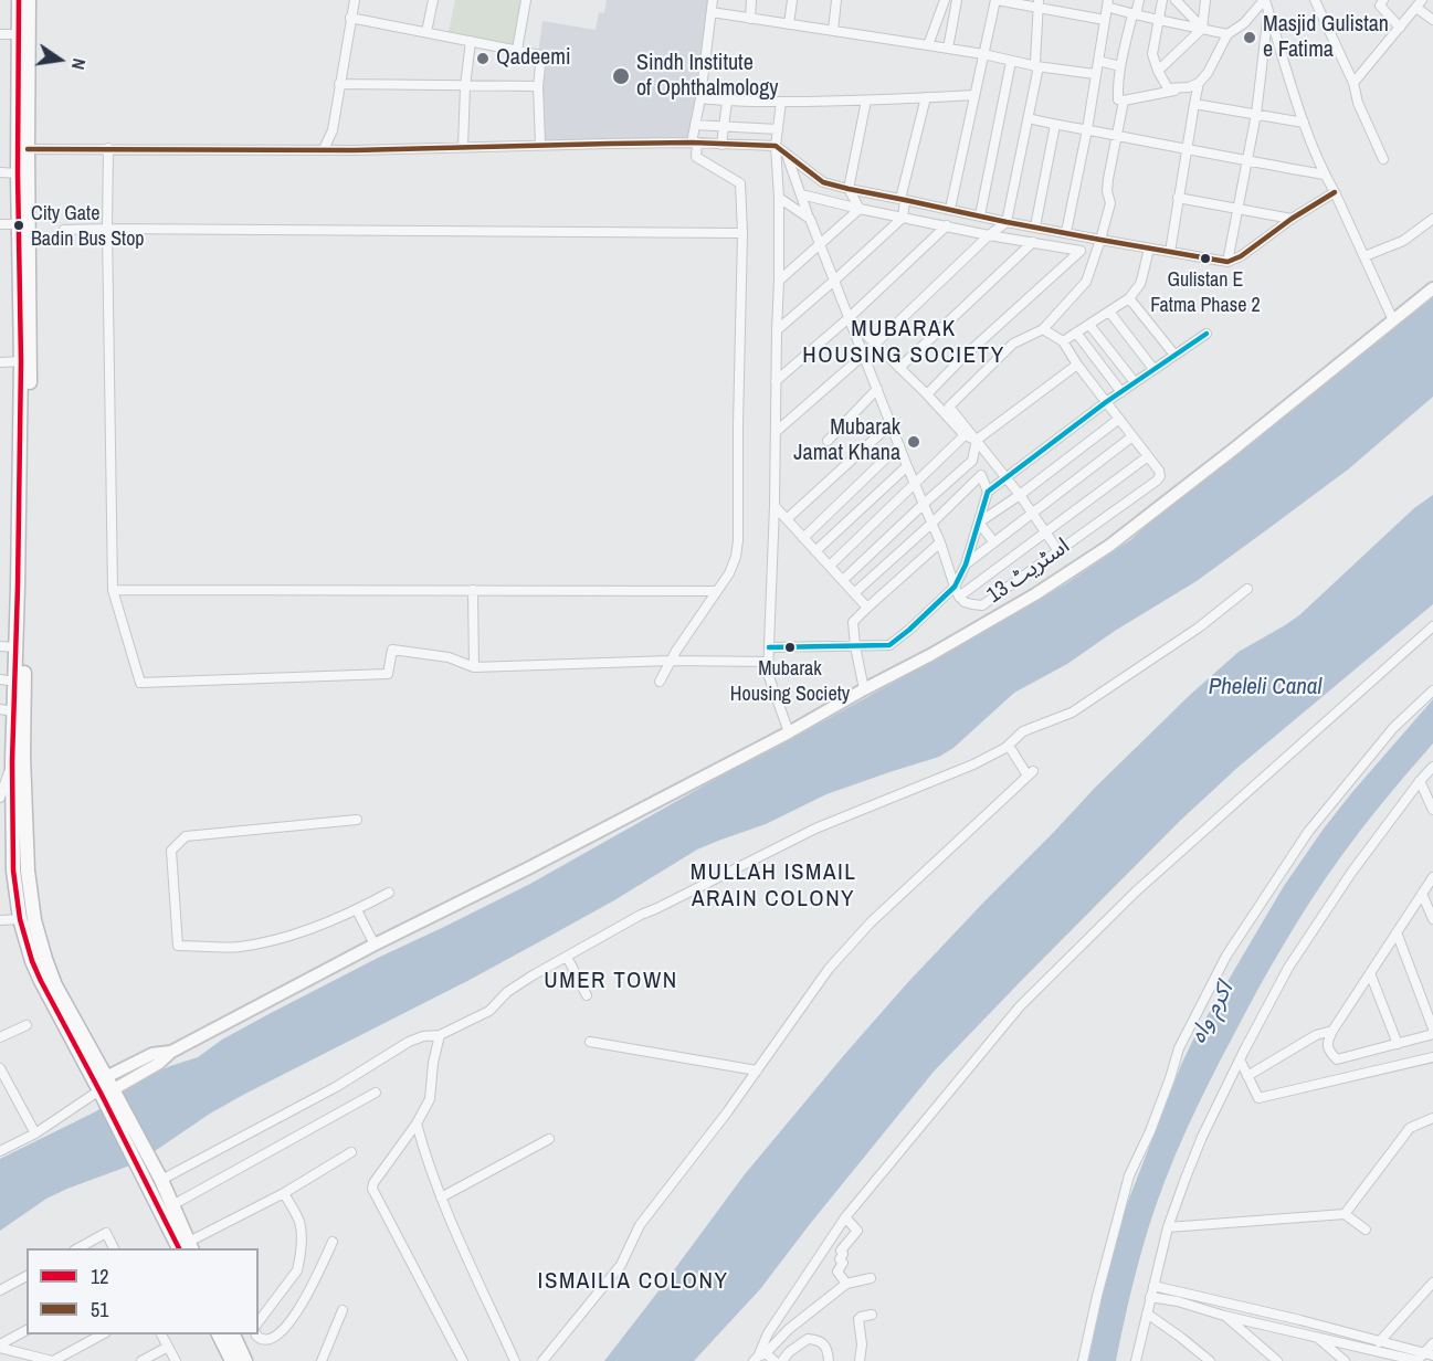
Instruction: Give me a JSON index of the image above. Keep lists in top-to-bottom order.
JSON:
{
  "streets": {
    "street": ["اسٹریٹ 13"]
  },
  "districts": [
    "MUBARAK HOUSING SOCIETY",
    "MULLAH ISMAIL ARAIN COLONY",
    "UMER TOWN",
    "ISMAILIA COLONY"
  ],
  "water": ["Pheleli Canal", "اکرم واہ"],
  "places": [
    "Masjid Gulistan e Fatima",
    "Qadeemi",
    "Sindh Institute of Ophthalmology",
    "City Gate Badin Bus Stop",
    "Gulistan E Fatma Phase 2",
    "Mubarak Jamat Khana",
    "Mubarak Housing Society"
  ],
  "lines": ["transit line 12", "transit line 51"],
  "legend": ["12", "51"],
  "north": "right"
}
